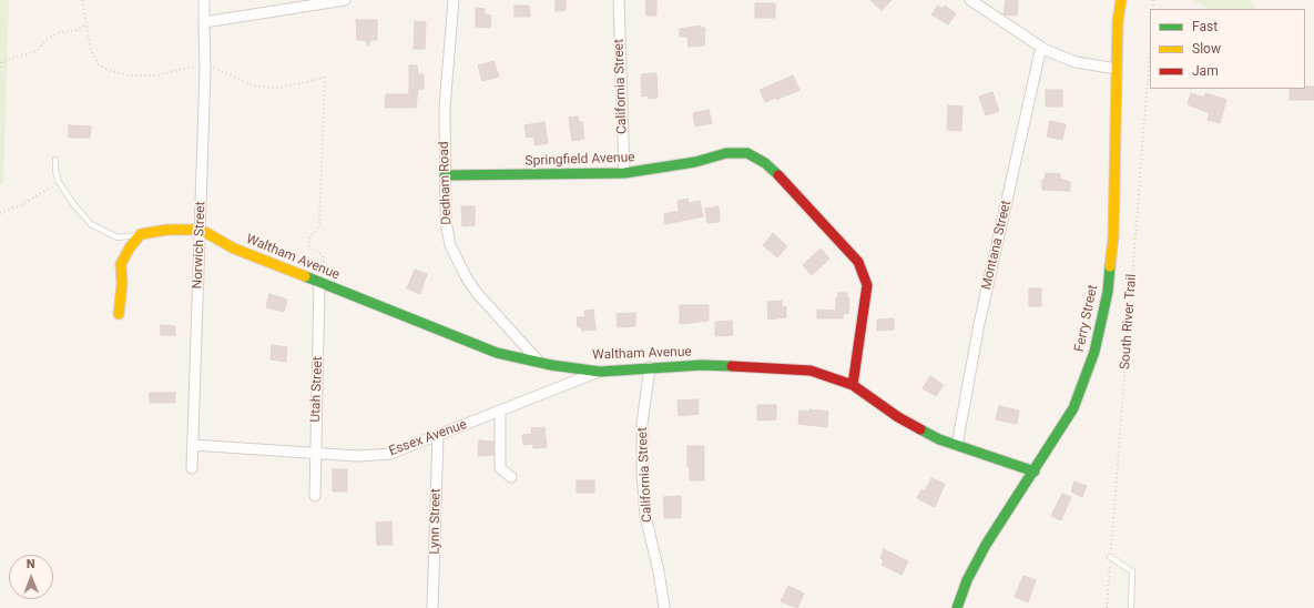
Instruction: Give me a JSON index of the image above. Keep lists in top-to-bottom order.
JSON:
{
  "streets": {
    "street": [
      "California Street",
      "Springfield Avenue",
      "Dedham Road",
      "Norwich Street",
      "Montana Street",
      "Waltham Avenue",
      "Ferry Street",
      "Utah Street",
      "Essex Avenue",
      "Lynn Street"
    ],
    "path": ["South River Trail"]
  },
  "crossings": [
    ["California Street", "Springfield Avenue"],
    ["California Street", "Waltham Avenue"],
    ["Springfield Avenue", "Dedham Road"],
    ["Springfield Avenue", "Waltham Avenue"],
    ["Dedham Road", "Waltham Avenue"],
    ["Norwich Street", "Waltham Avenue"],
    ["Norwich Street", "Essex Avenue"],
    ["Montana Street", "Waltham Avenue"],
    ["Waltham Avenue", "Ferry Street"],
    ["Waltham Avenue", "Utah Street"],
    ["Waltham Avenue", "Essex Avenue"],
    ["Utah Street", "Essex Avenue"],
    ["Essex Avenue", "Lynn Street"]
  ],
  "legend": ["Fast", "Slow", "Jam"],
  "north": "top"
}
